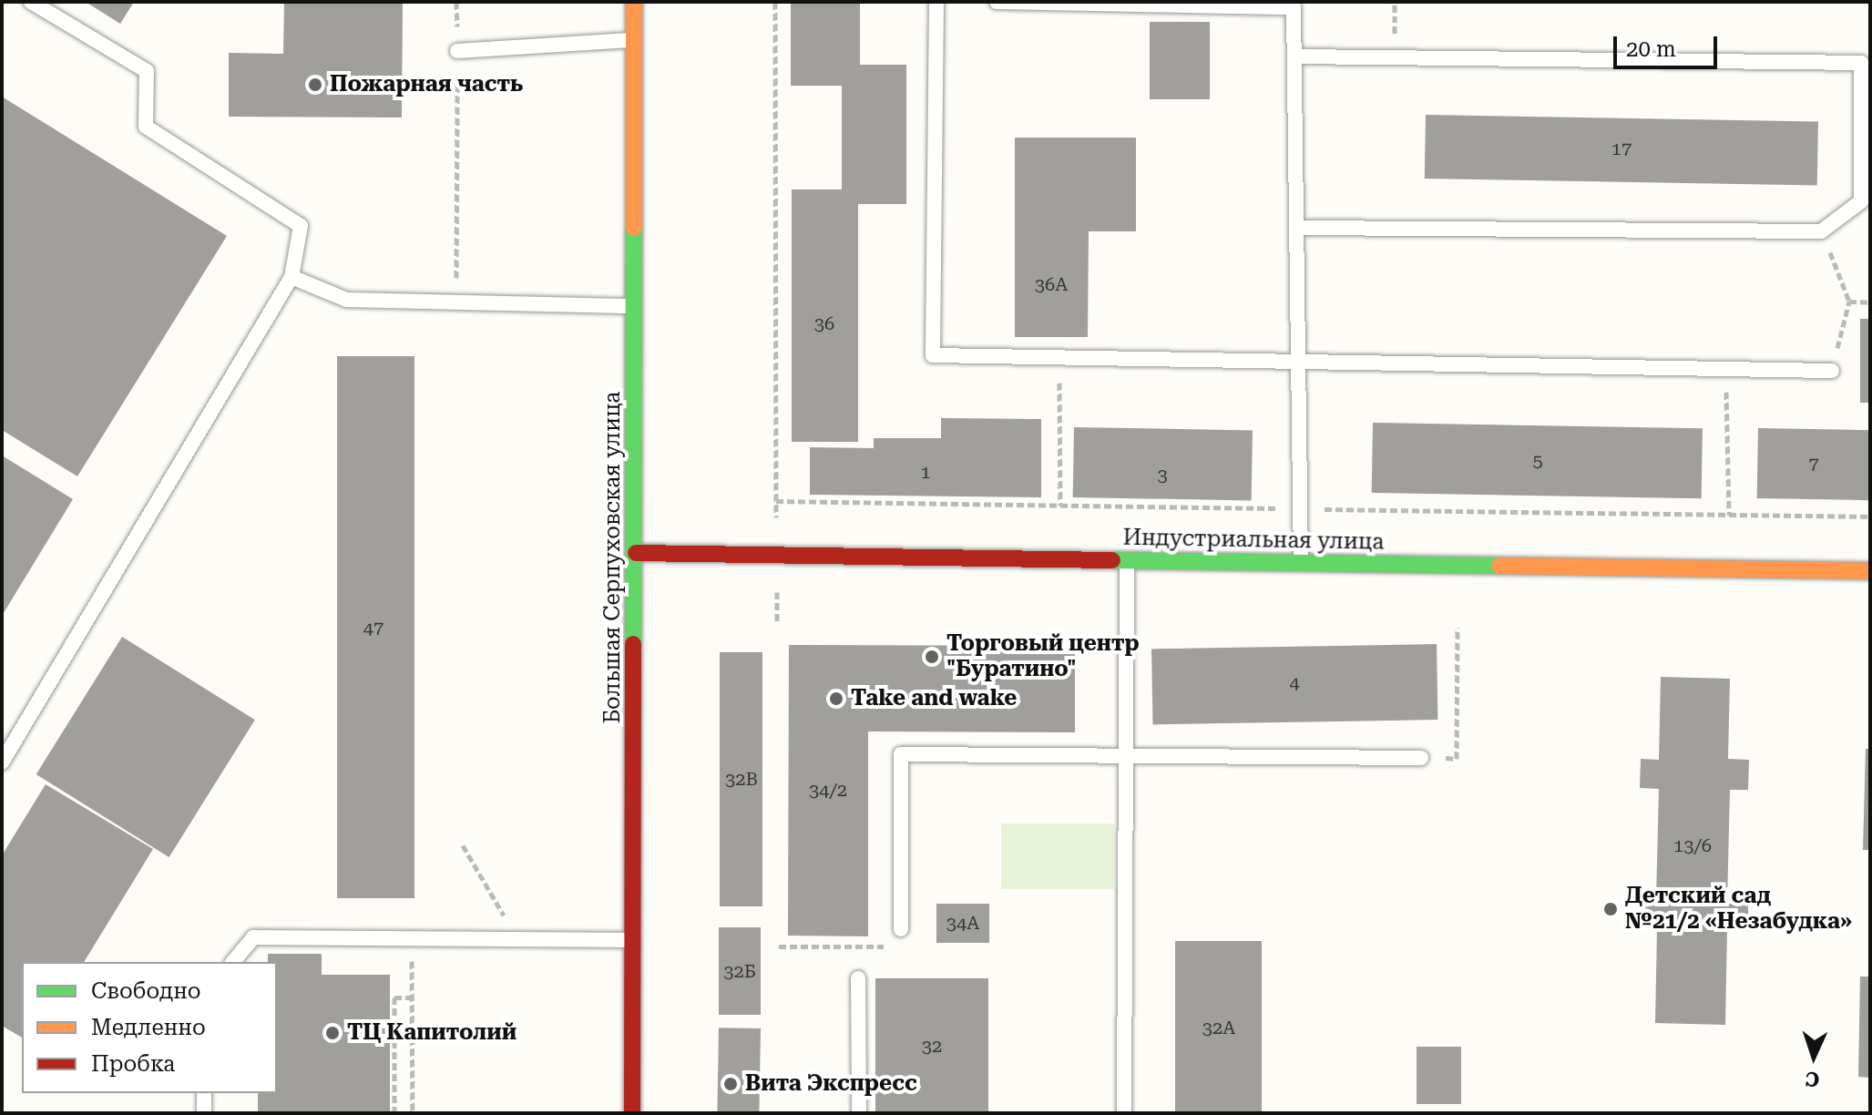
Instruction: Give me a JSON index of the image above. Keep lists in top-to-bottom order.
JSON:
{
  "streets": {
    "street": ["Индустриальная улица", "Большая Серпуховская улица"]
  },
  "crossings": [
    ["Индустриальная улица", "Большая Серпуховская улица"]
  ],
  "places": [
    "Пожарная часть",
    "Торговый центр \"Буратино\"",
    "Take and wake",
    "Детский сад №21/2 «Незабудка»",
    "ТЦ Капитолий",
    "Вита Экспресс"
  ],
  "house_numbers": [
    "17",
    "36А",
    "36",
    "5",
    "7",
    "1",
    "3",
    "47",
    "4",
    "32В",
    "34/2",
    "13/6",
    "34А",
    "32Б",
    "32А",
    "32"
  ],
  "legend": ["Свободно", "Медленно", "Пробка"],
  "scale_bar": "20 m",
  "north": "bottom"
}
